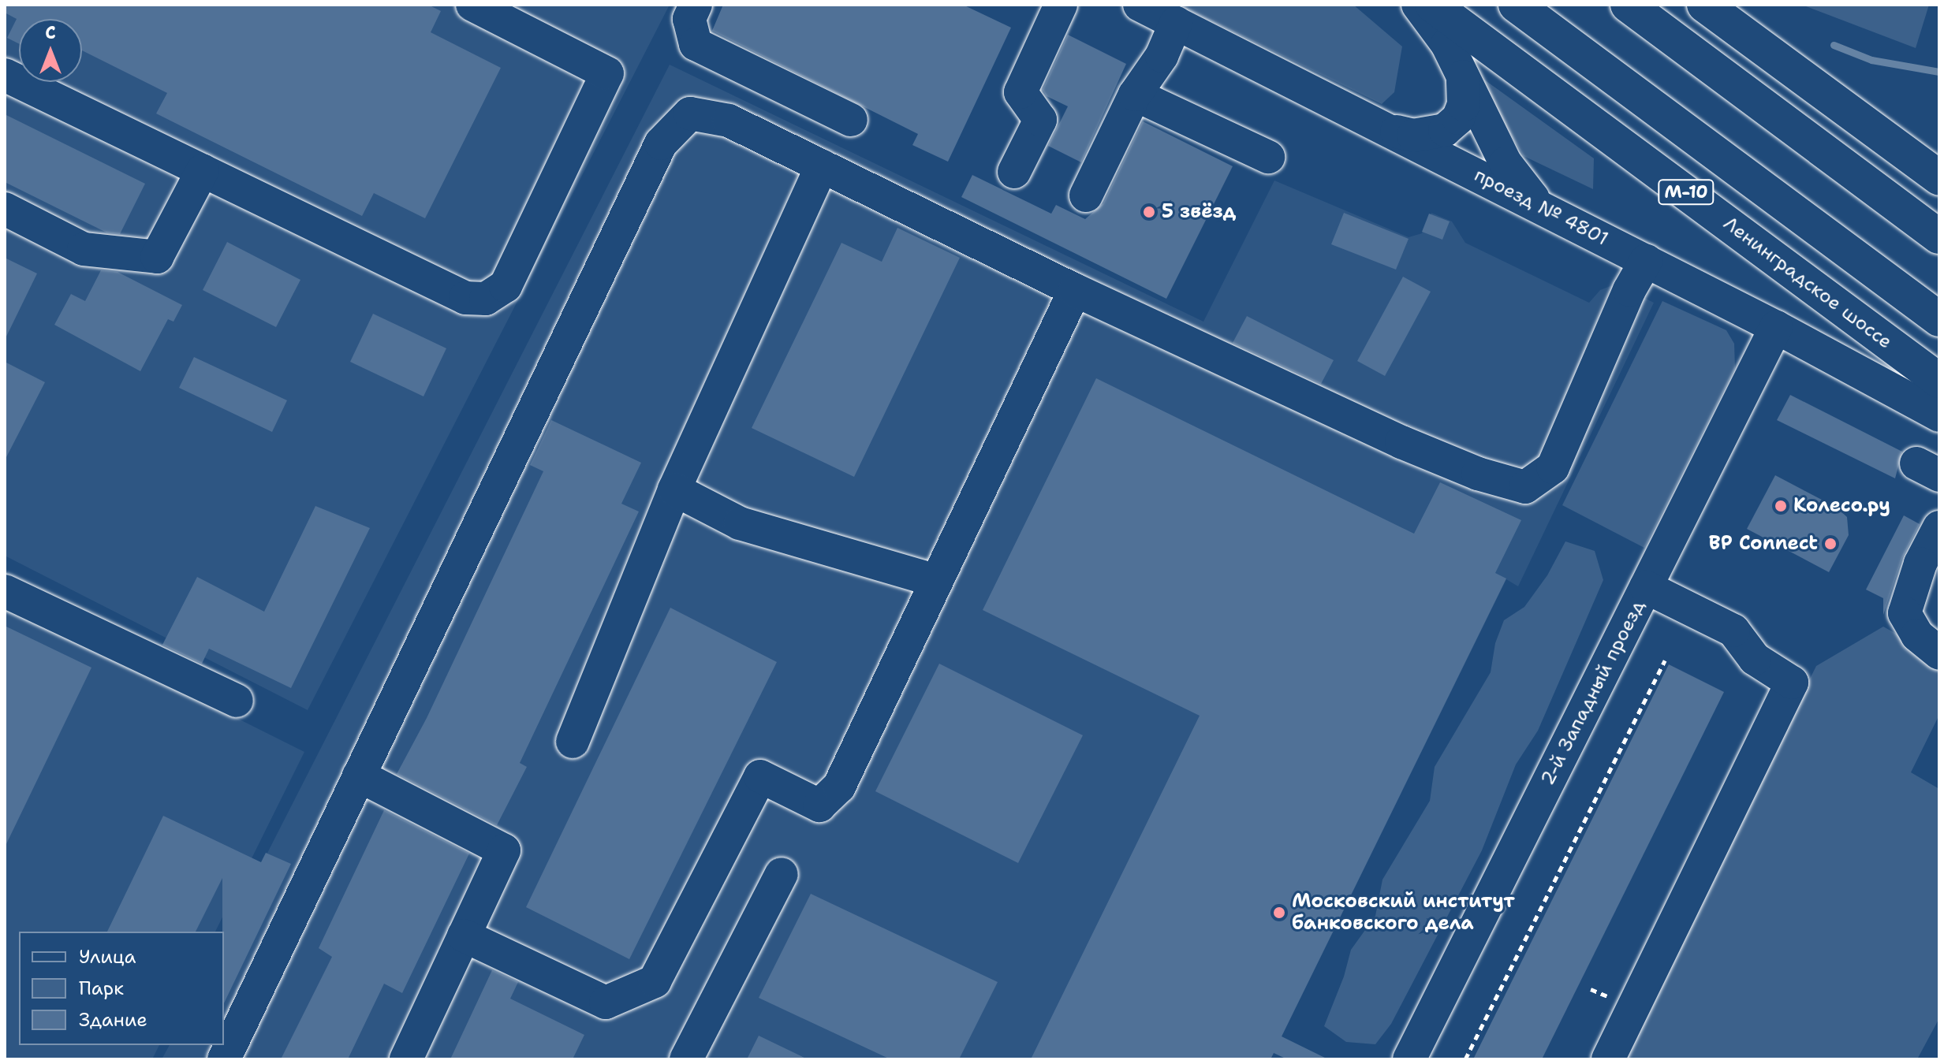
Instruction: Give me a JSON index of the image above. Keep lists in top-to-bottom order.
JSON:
{
  "streets": {
    "main road": ["М-10", "Ленинградское шоссе"],
    "street": ["проезд № 4801", "2-й Западный проезд"]
  },
  "crossings": [
    ["проезд № 4801", "2-й Западный проезд"]
  ],
  "places": [
    "5 звёзд",
    "Колесо.ру",
    "ВР Connect",
    "Московский институт банковского дела"
  ],
  "legend": ["Улица", "Парк", "Здание"],
  "north": "top"
}
